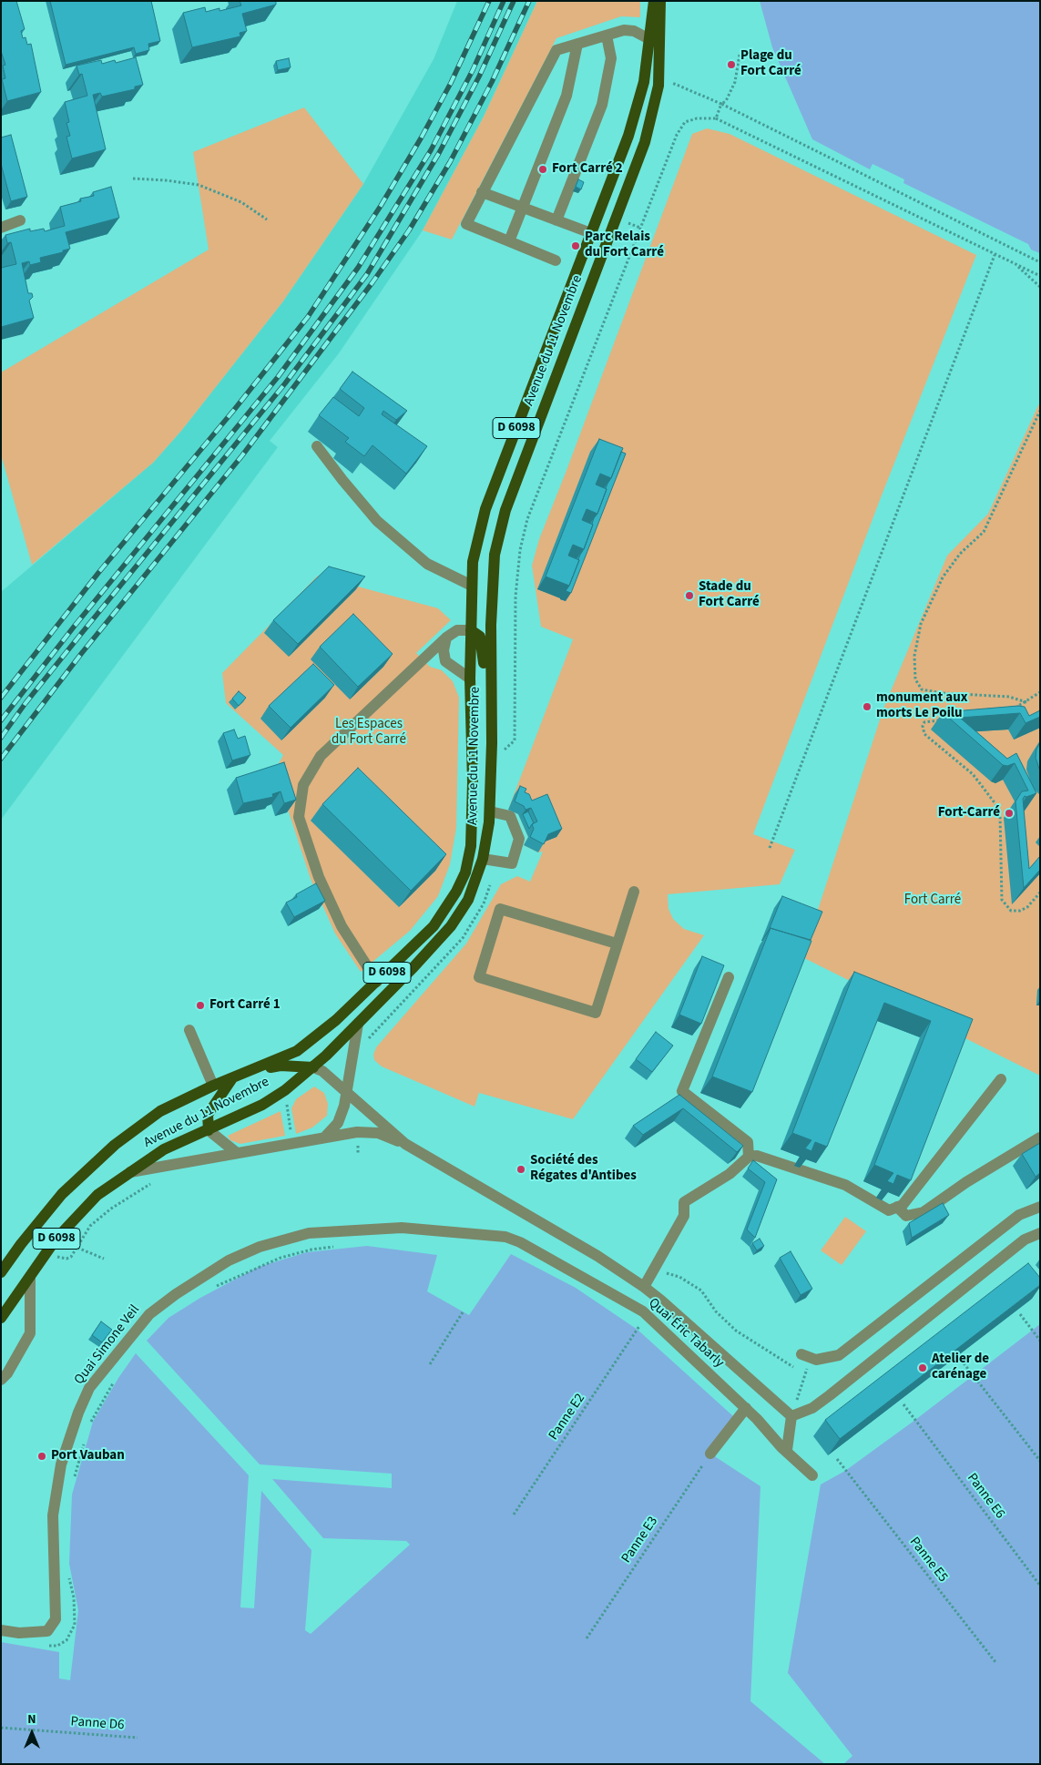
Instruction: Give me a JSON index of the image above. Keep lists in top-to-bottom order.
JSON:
{
  "streets": {
    "main road": ["Avenue du 11 Novembre", "D 6098"],
    "street": ["Quai Éric Tabarly", "Quai Simone Veil"],
    "path": [
      "Panne E2",
      "Panne E6",
      "Panne E3",
      "Panne E5",
      "Panne D6"
    ]
  },
  "crossings": [
    ["Quai Éric Tabarly", "Quai Simone Veil"]
  ],
  "parks": ["Les Espaces du Fort Carré", "Fort Carré"],
  "places": [
    "Plage du Fort Carré",
    "Fort Carré 2",
    "Parc Relais du Fort Carré",
    "Stade du Fort Carré",
    "monument aux morts Le Poilu",
    "Fort-Carré",
    "Fort Carré 1",
    "Société des Régates d'Antibes",
    "Atelier de carénage",
    "Port Vauban"
  ],
  "north": "top"
}
